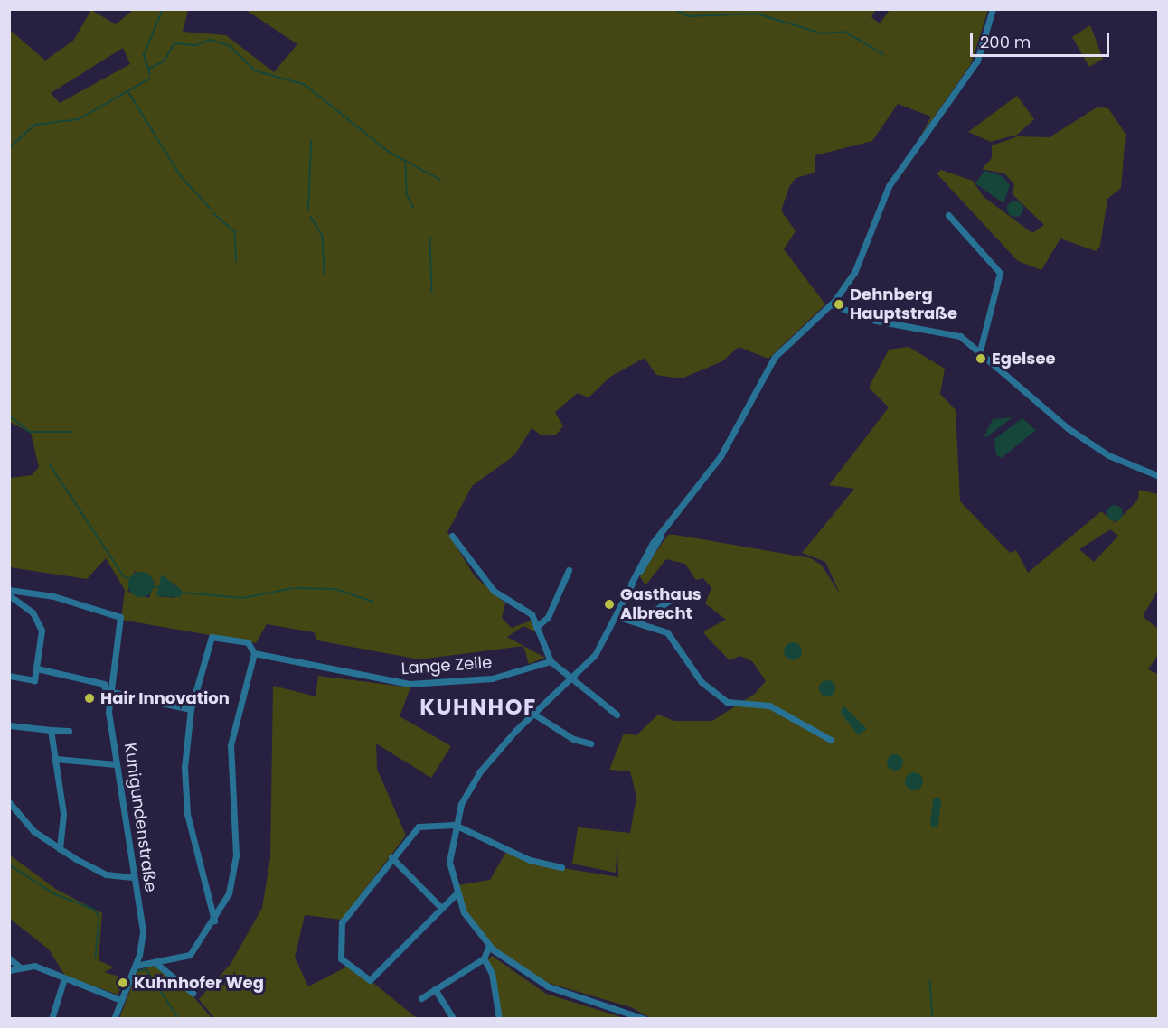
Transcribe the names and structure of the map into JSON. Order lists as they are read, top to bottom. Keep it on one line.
{"streets":{"street":["Lange Zeile","Kunigundenstraße"]},"districts":["KUHNHOF"],"places":["Dehnberg Hauptstraße","Egelsee","Gasthaus Albrecht","Hair Innovation","Kuhnhofer Weg"],"scale_bar":"200 m"}
